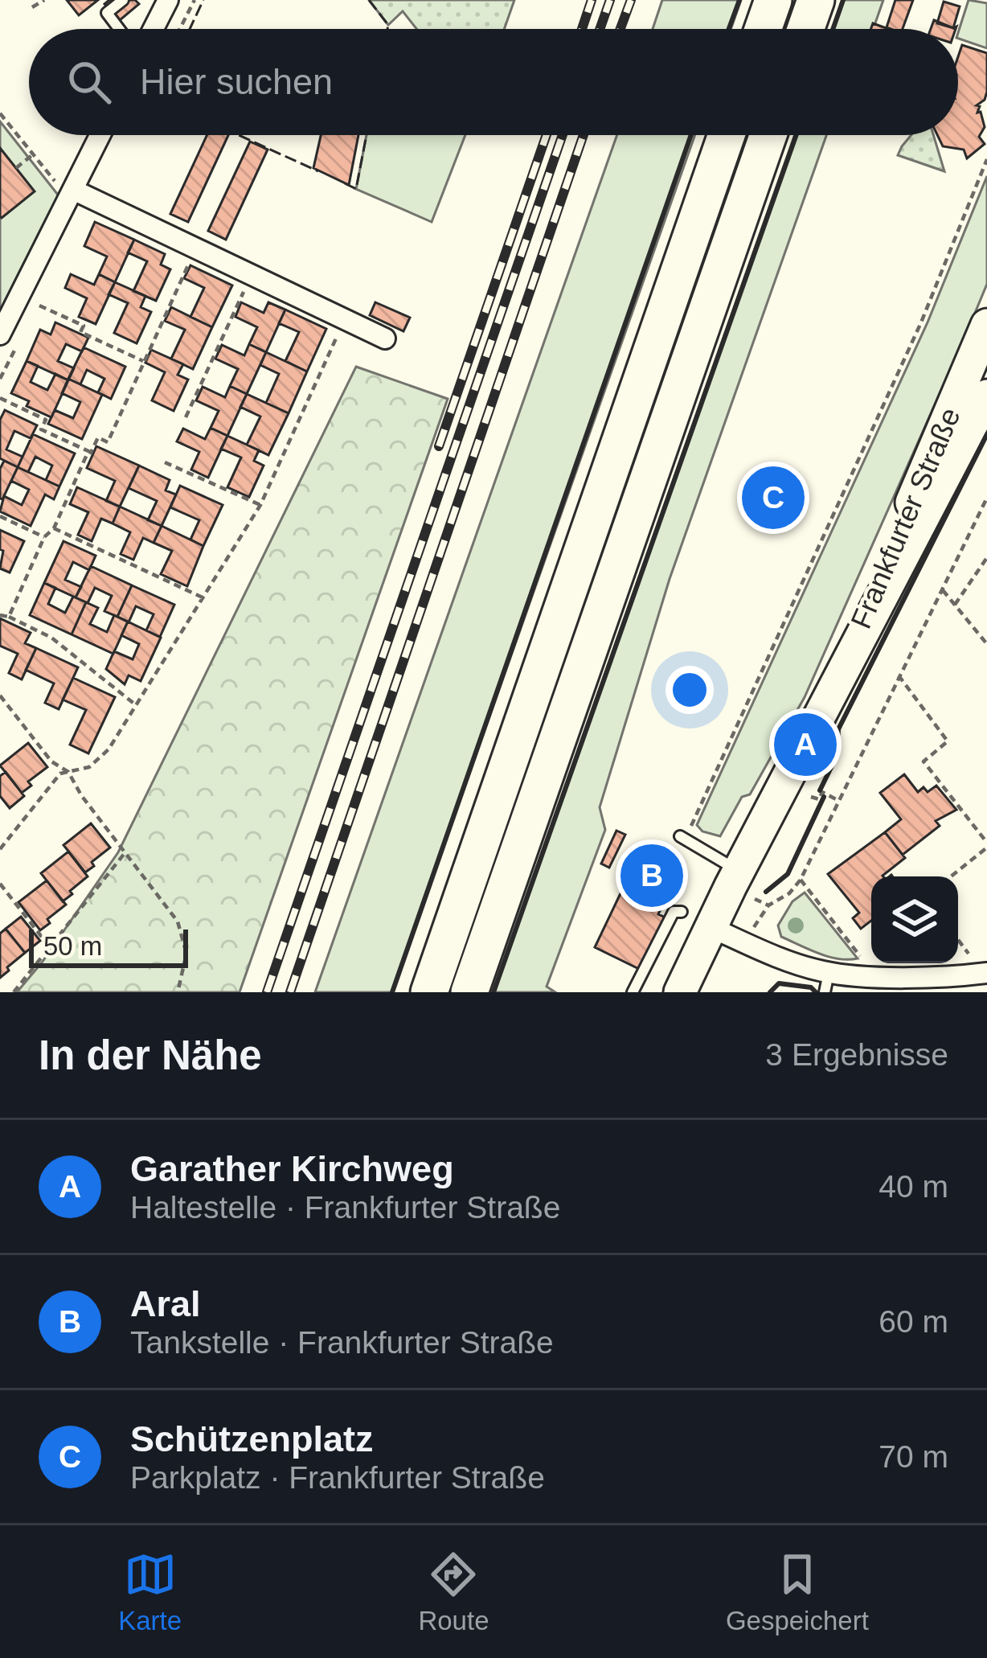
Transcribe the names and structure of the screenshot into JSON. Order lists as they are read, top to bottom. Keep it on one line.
{"streets":{"main road":["Frankfurter Straße"]},"scale_bar":"50 m","page":{"search":"Hier suchen","pins":["C","A","B"],"scale":"50 m","heading":["In der Nähe","3 Ergebnisse"],"list":[{"mark":"A","name":"Garather Kirchweg","note":"Haltestelle · Frankfurter Straße","value":"40 m"},{"mark":"B","name":"Aral","note":"Tankstelle · Frankfurter Straße","value":"60 m"},{"mark":"C","name":"Schützenplatz","note":"Parkplatz · Frankfurter Straße","value":"70 m"}],"nav":["Karte","Route","Gespeichert"]}}
